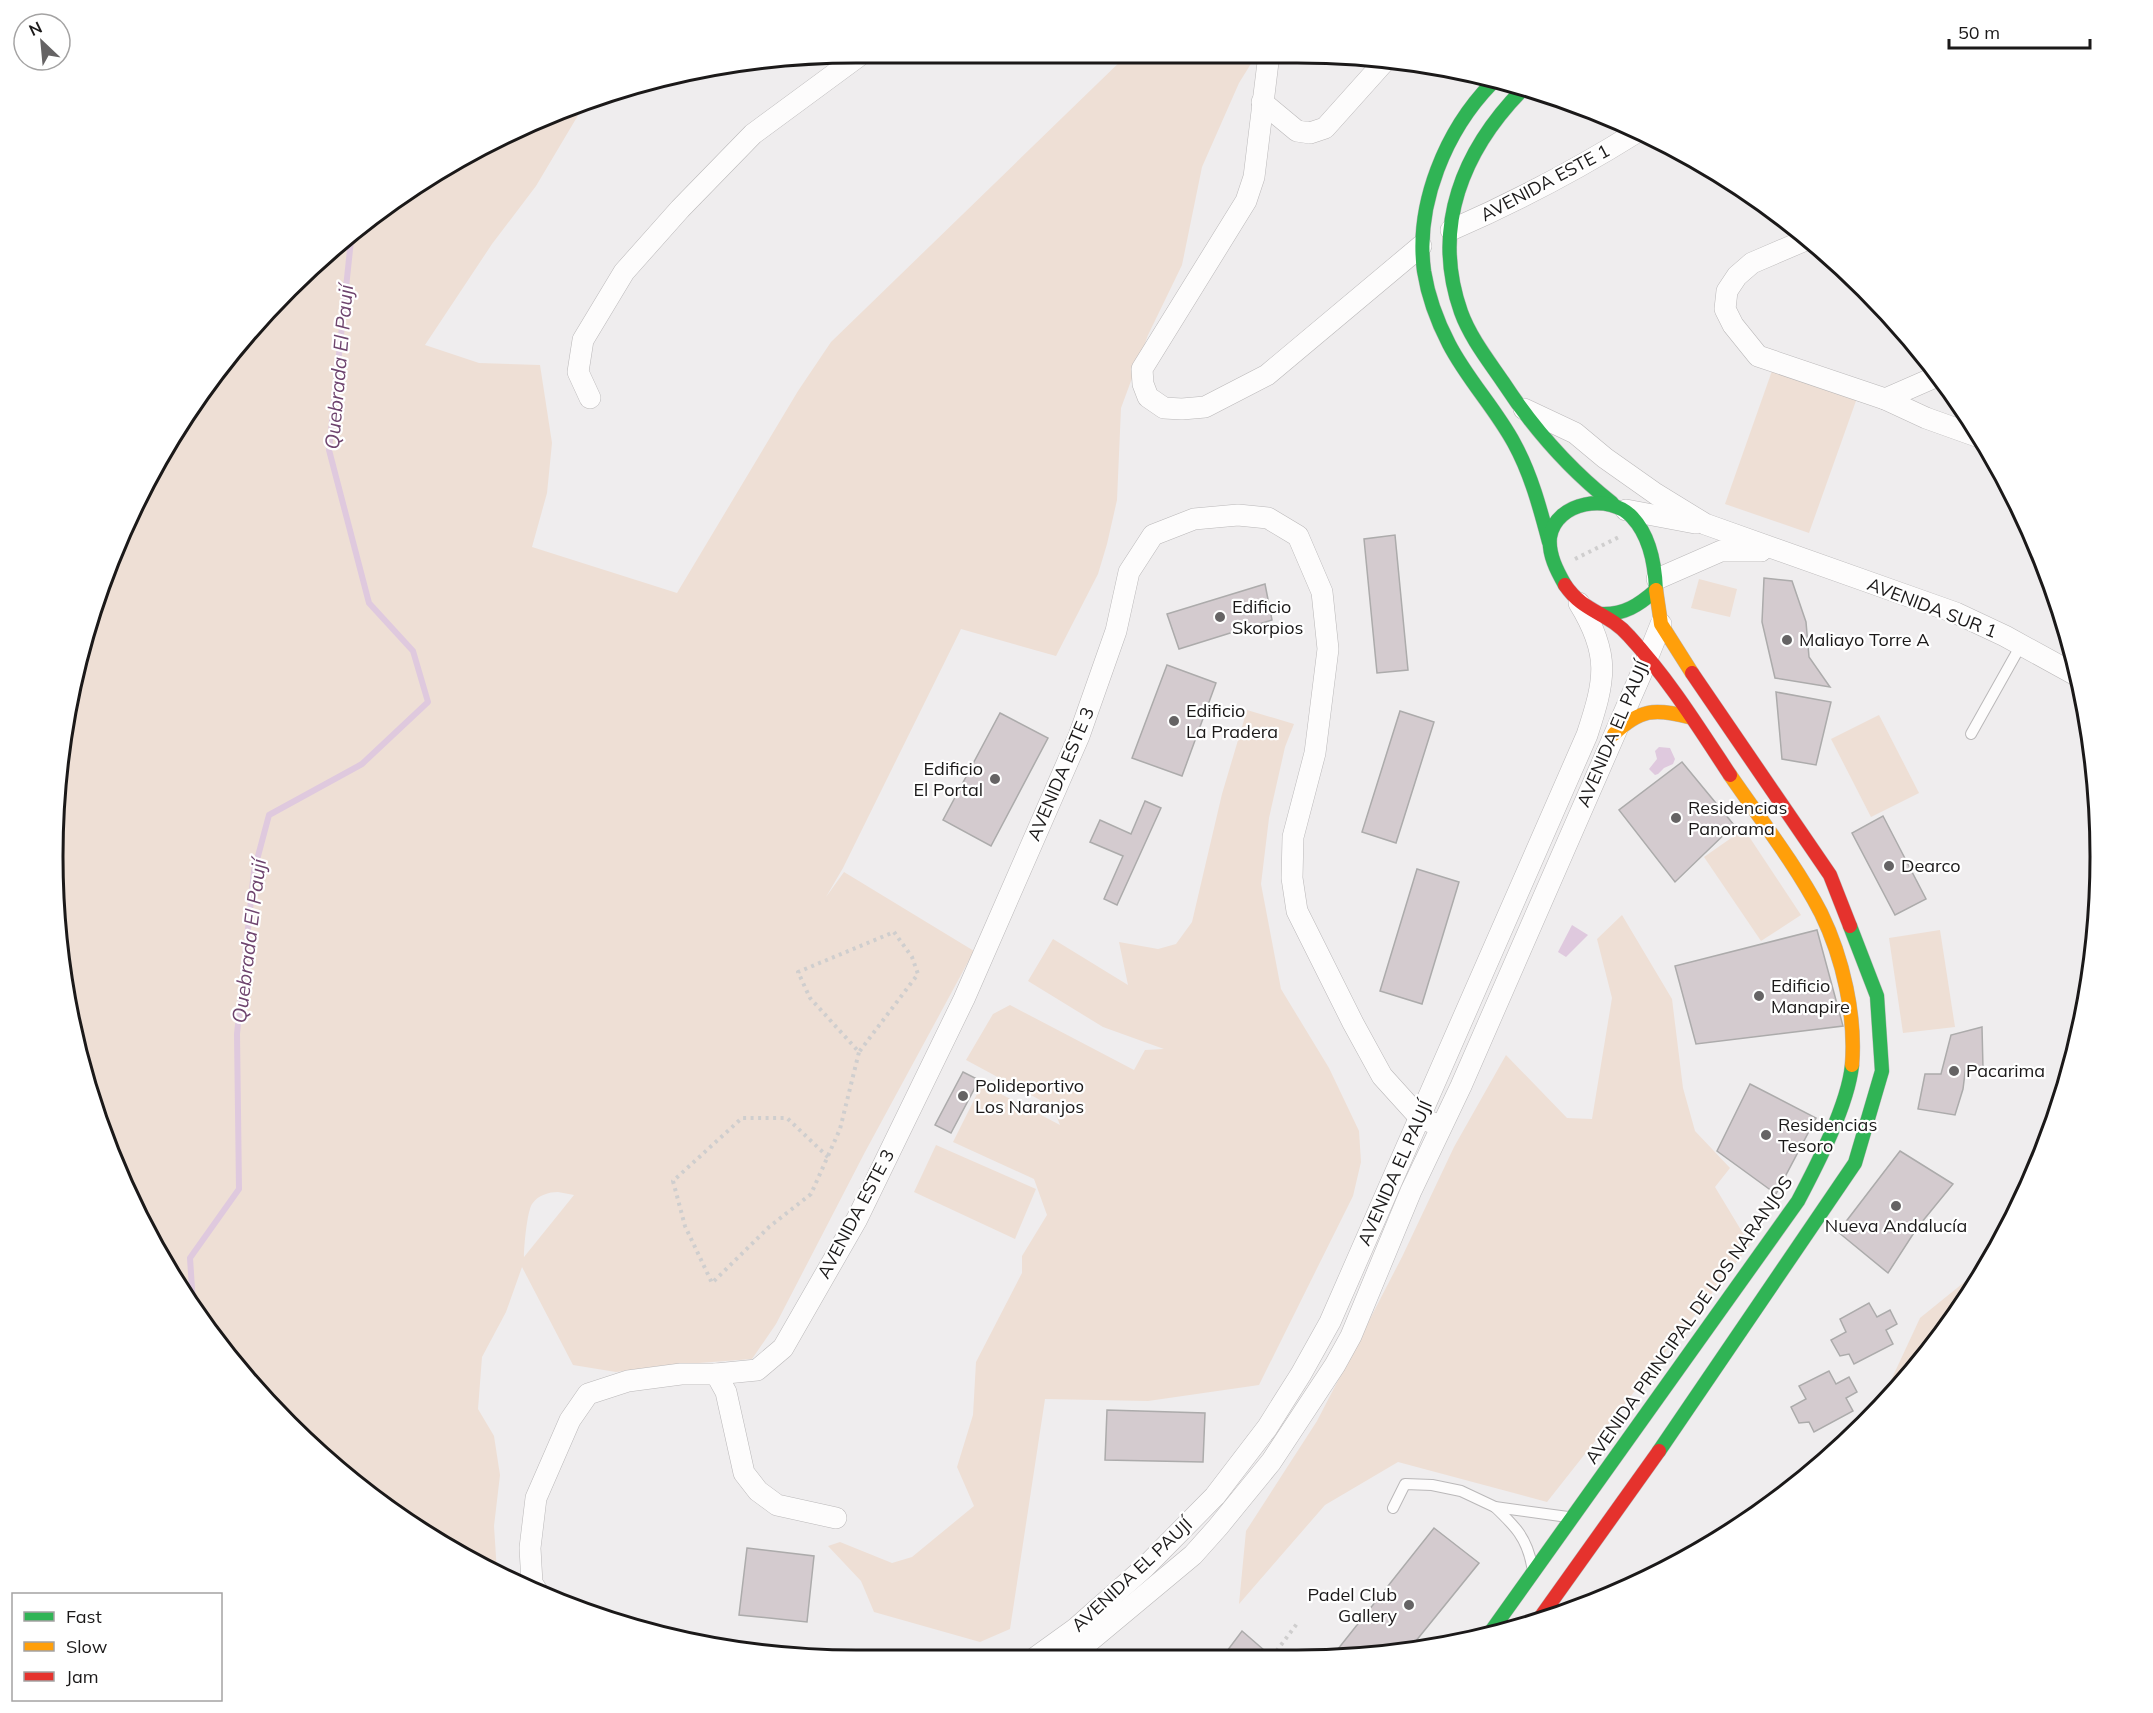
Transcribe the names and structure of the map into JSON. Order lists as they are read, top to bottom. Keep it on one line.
{"streets":{"main road":["AVENIDA PRINCIPAL DE LOS NARANJOS"],"street":["AVENIDA ESTE 1","AVENIDA SUR 1","AVENIDA EL PAUJÍ","AVENIDA ESTE 3"]},"crossings":[["AVENIDA SUR 1","AVENIDA EL PAUJÍ"],["AVENIDA SUR 1","AVENIDA PRINCIPAL DE LOS NARANJOS"],["AVENIDA EL PAUJÍ","AVENIDA ESTE 3"],["AVENIDA EL PAUJÍ","AVENIDA PRINCIPAL DE LOS NARANJOS"]],"water":["Quebrada El Paují"],"places":["Edificio Skorpios","Maliayo Torre A","Edificio La Pradera","Edificio El Portal","Residencias Panorama","Dearco","Edificio Manapire","Pacarima","Polideportivo Los Naranjos","Residencias Tesoro","Nueva Andalucía","Padel Club Gallery"],"legend":["Fast","Slow","Jam"],"scale_bar":"50 m","north":"top left"}
